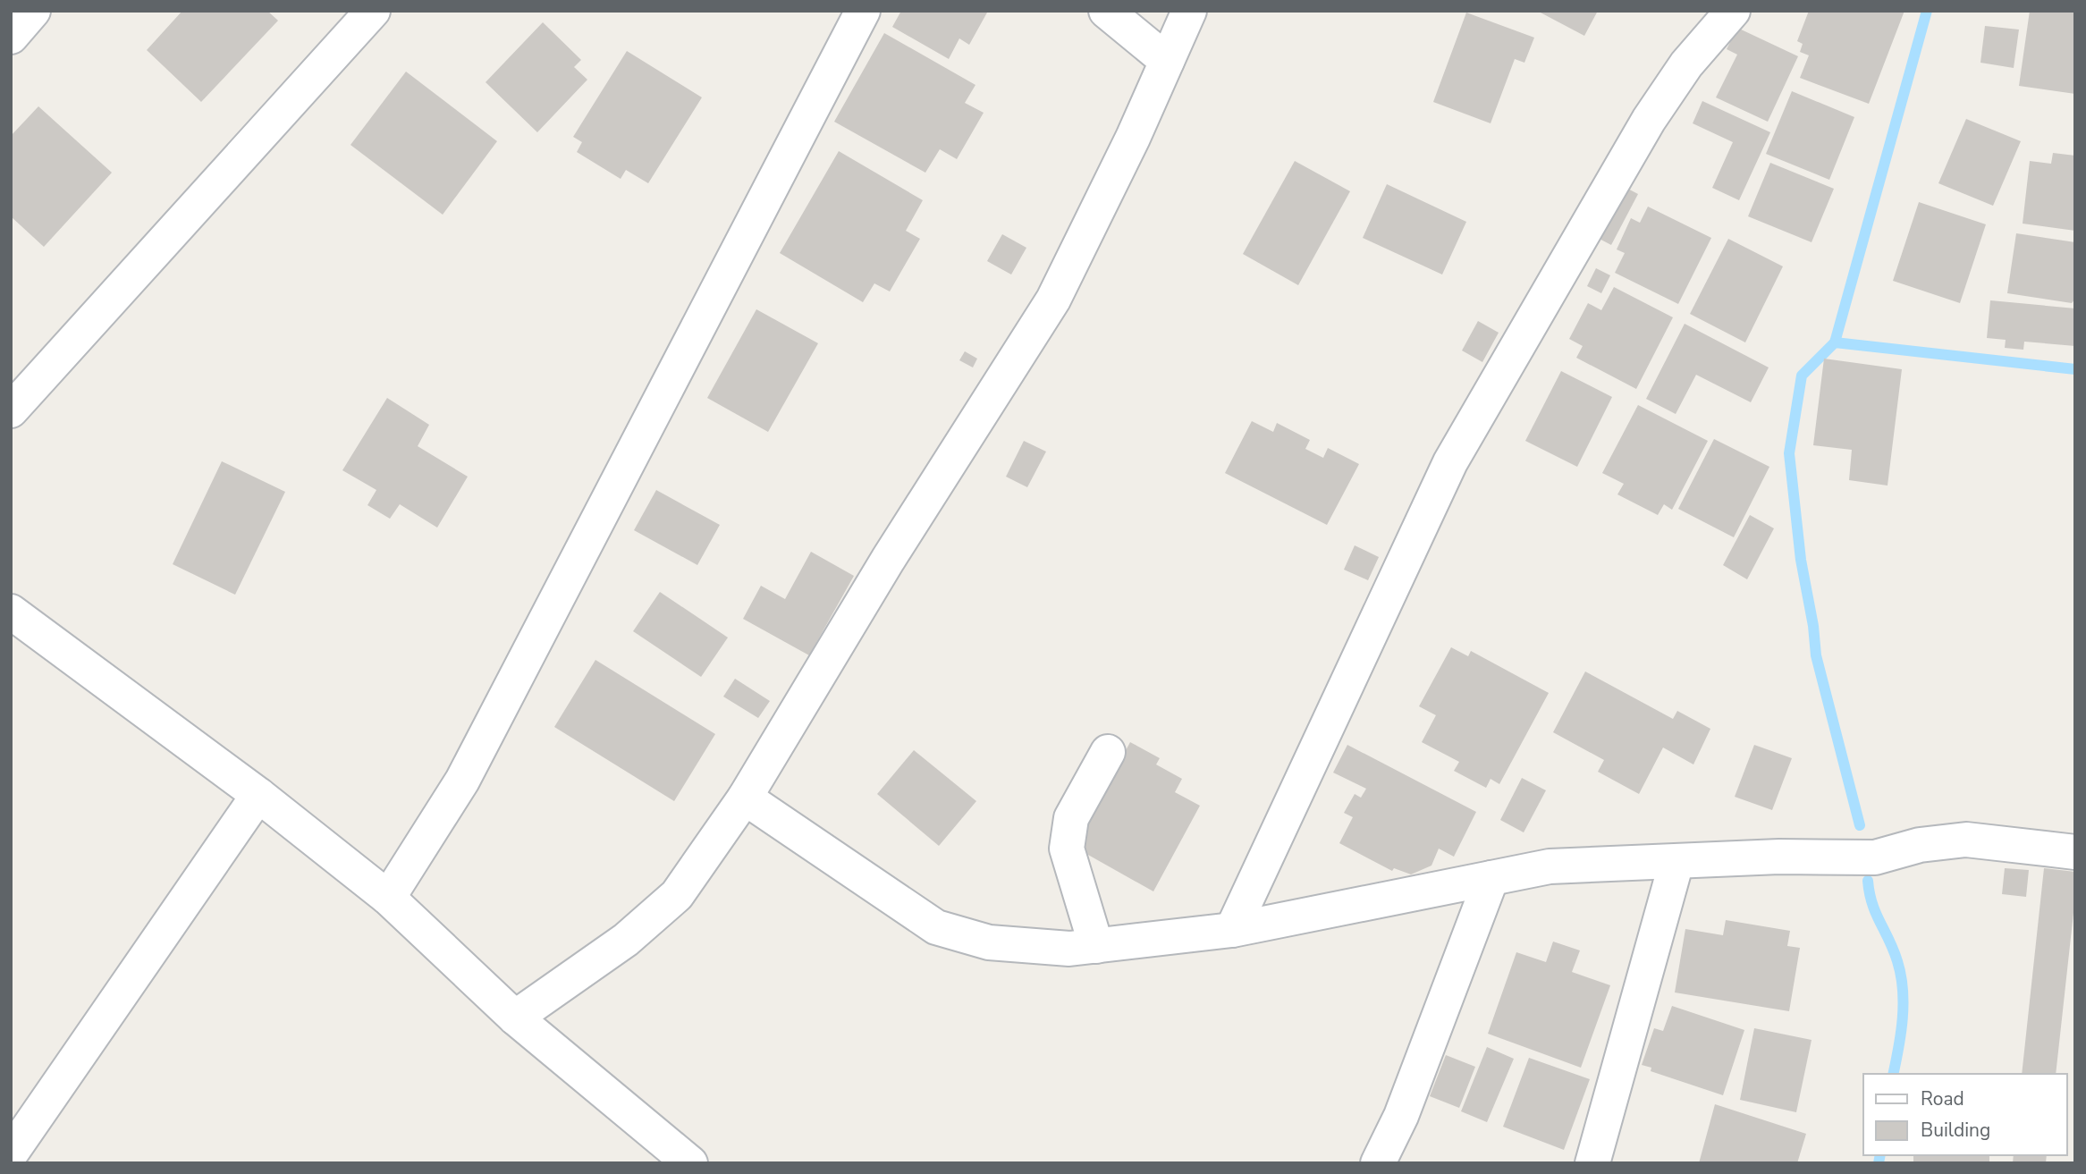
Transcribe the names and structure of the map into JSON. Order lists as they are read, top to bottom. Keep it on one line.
{"legend":["Road","Building"]}
